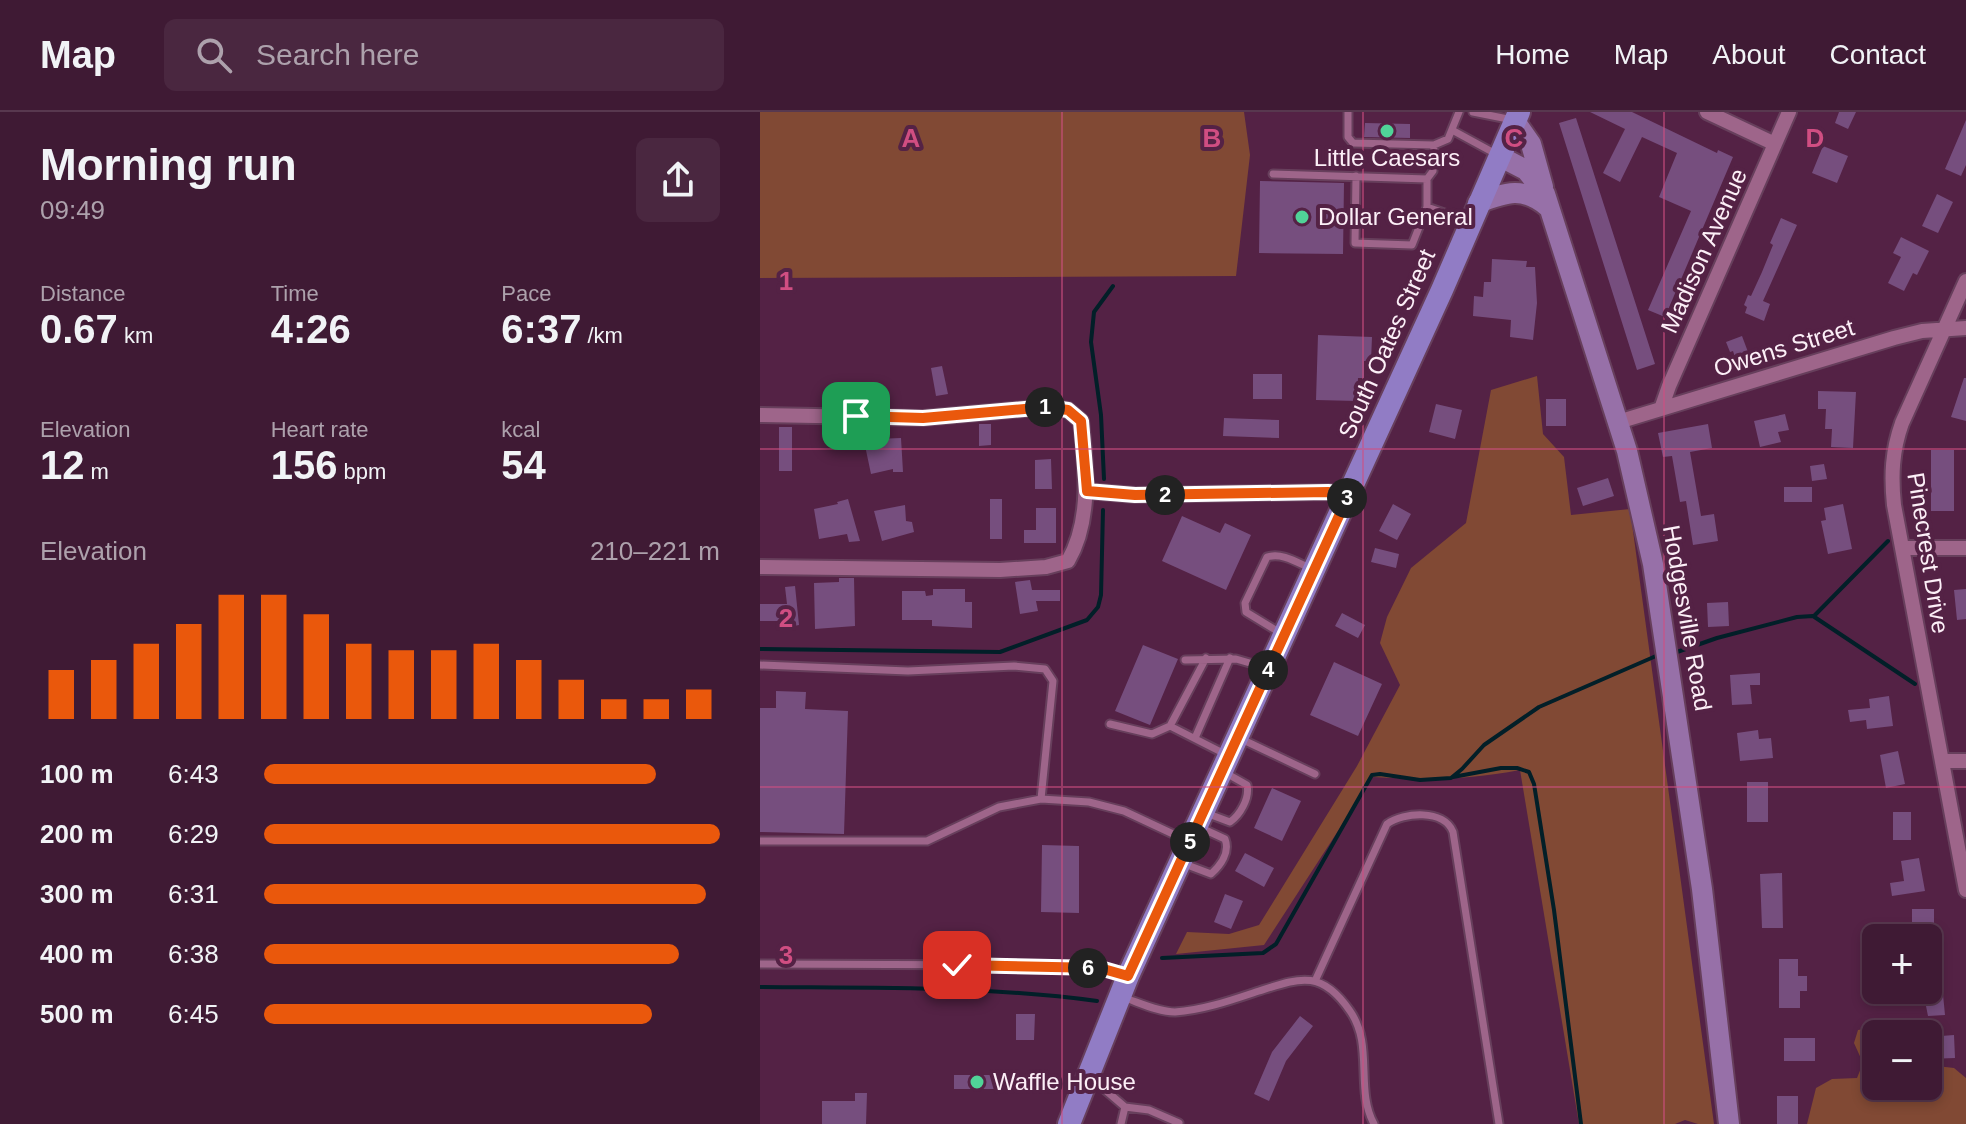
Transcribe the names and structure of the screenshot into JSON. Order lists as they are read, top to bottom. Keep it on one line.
{"streets":{"main road":["South Oates Street"],"street":["Madison Avenue","Owens Street","Pinecrest Drive","Hodgesville Road"]},"crossings":[["Madison Avenue","Owens Street"],["South Oates Street","Hodgesville Road"],["Owens Street","Pinecrest Drive"],["Owens Street","Hodgesville Road"]],"places":["Little Caesars","Dollar General","Waffle House"],"page":{"header":"Map","search":"Search here","nav":["Home","Map","About","Contact"],"heading":["Morning run","09:49"],"stats":[["Distance","0.67 km"],["Time","4:26"],["Pace","6:37 /km"],["Elevation","12 m"],["Heart rate","156 bpm"],["kcal","54"]],"pins":["1","2","3","4","5","6"],"chart":["Elevation","210–221 m"],"list":[{"name":"100 m","note":"6:43"},{"name":"200 m","note":"6:29"},{"name":"300 m","note":"6:31"},{"name":"400 m","note":"6:38"},{"name":"500 m","note":"6:45"}],"map_buttons":["+","−"]},"grid":{"columns":["A","B","C","D"],"rows":["1","2","3"]}}
